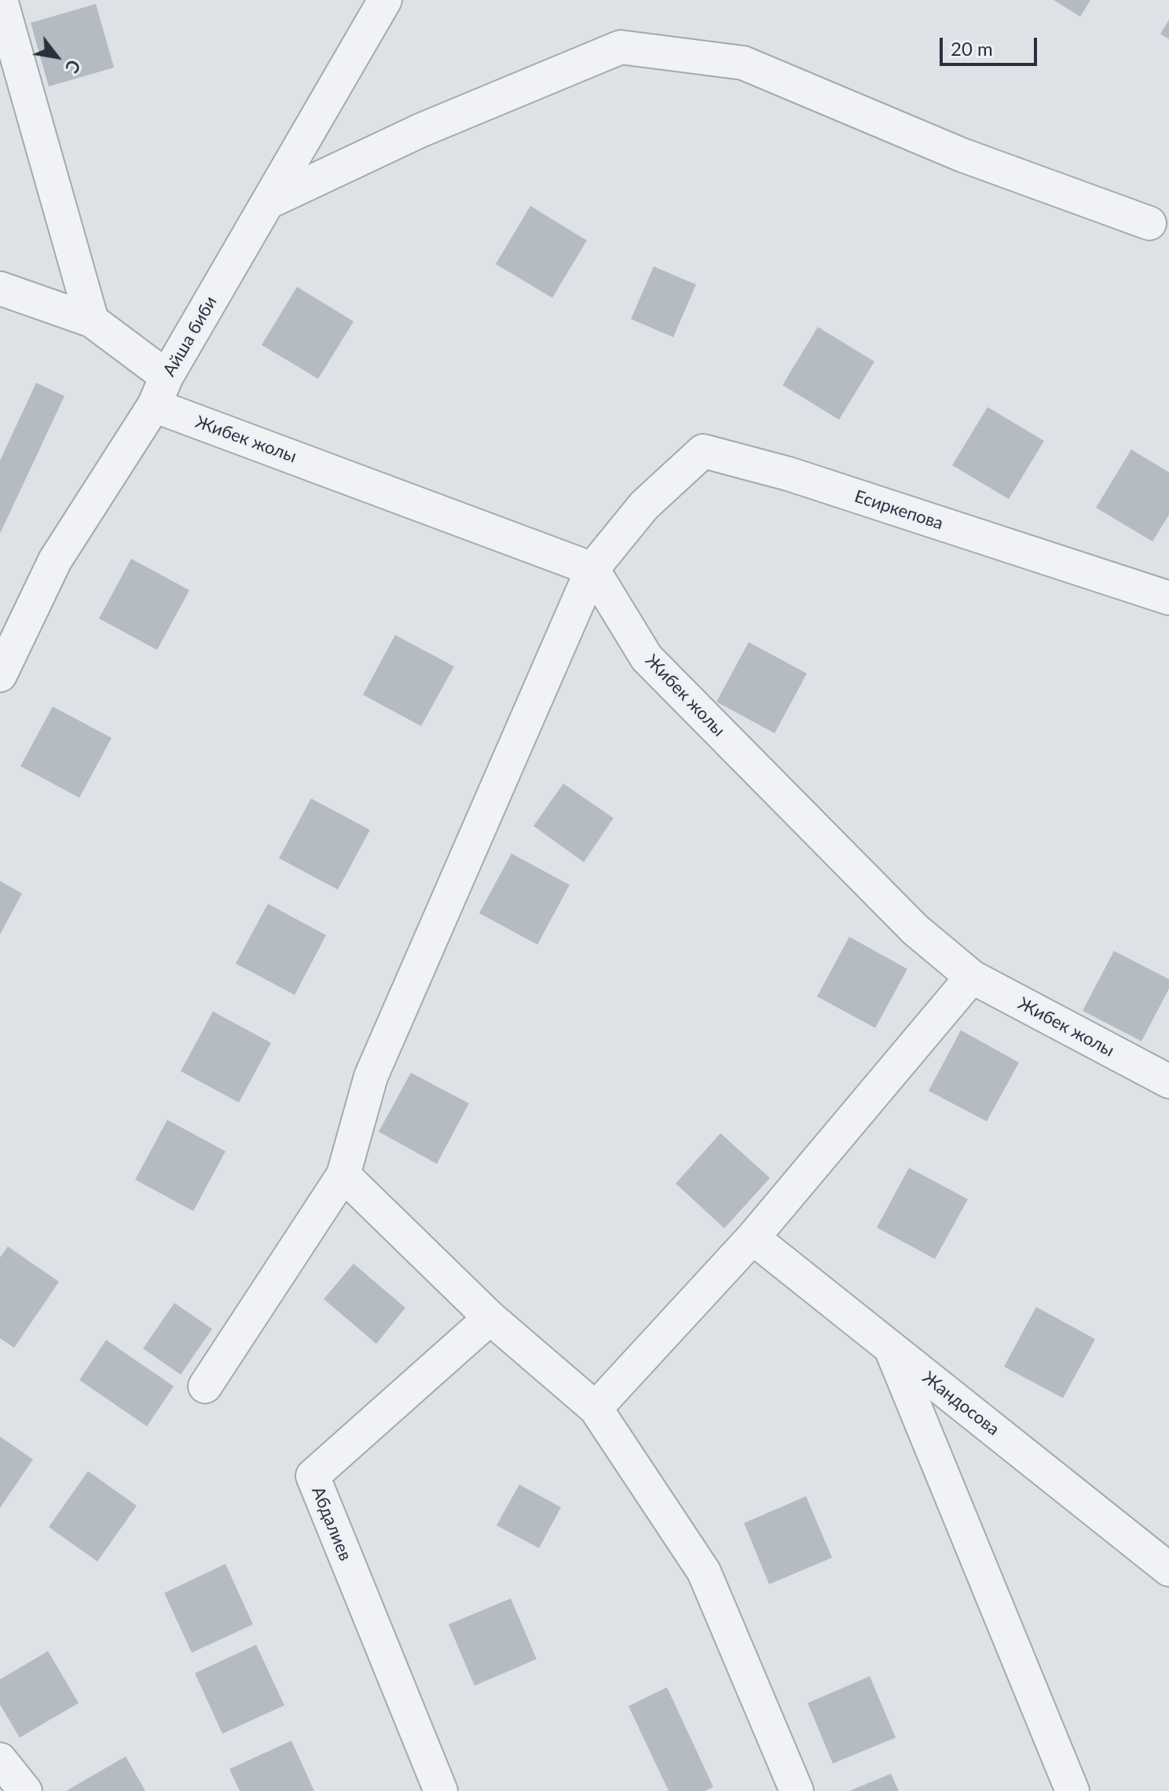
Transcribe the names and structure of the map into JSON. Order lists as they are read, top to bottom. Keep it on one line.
{"streets":{"street":["Айша биби","Жибек жолы","Есиркепова","Жандосова","Абдалиев"]},"crossings":[["Айша биби","Жибек жолы"],["Жибек жолы","Есиркепова"]],"scale_bar":"20 m","north":"bottom right"}
